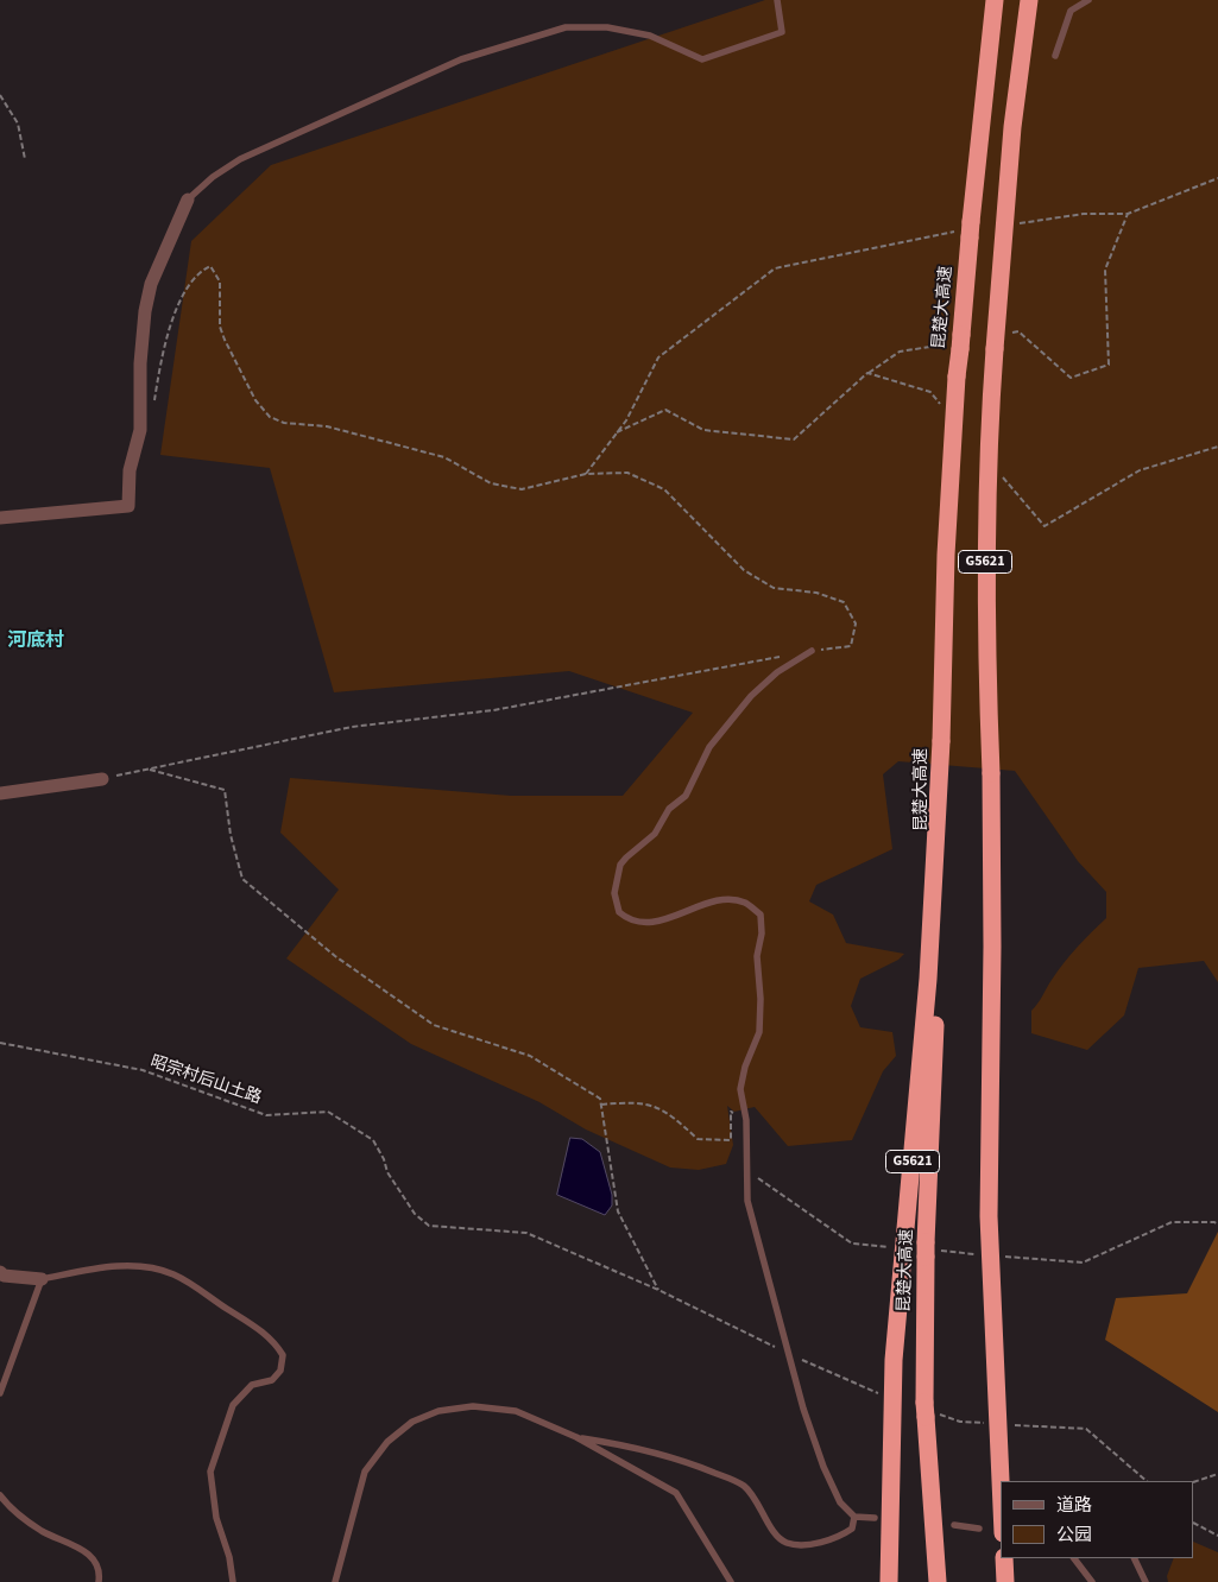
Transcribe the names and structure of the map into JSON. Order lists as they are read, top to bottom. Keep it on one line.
{"streets":{"highway":["昆楚大高速","G5621"],"path":["昭宗村后山土路"]},"crossings":[["昆楚大高速","G5621"]],"districts":["河底村"],"legend":["道路","公园"]}
